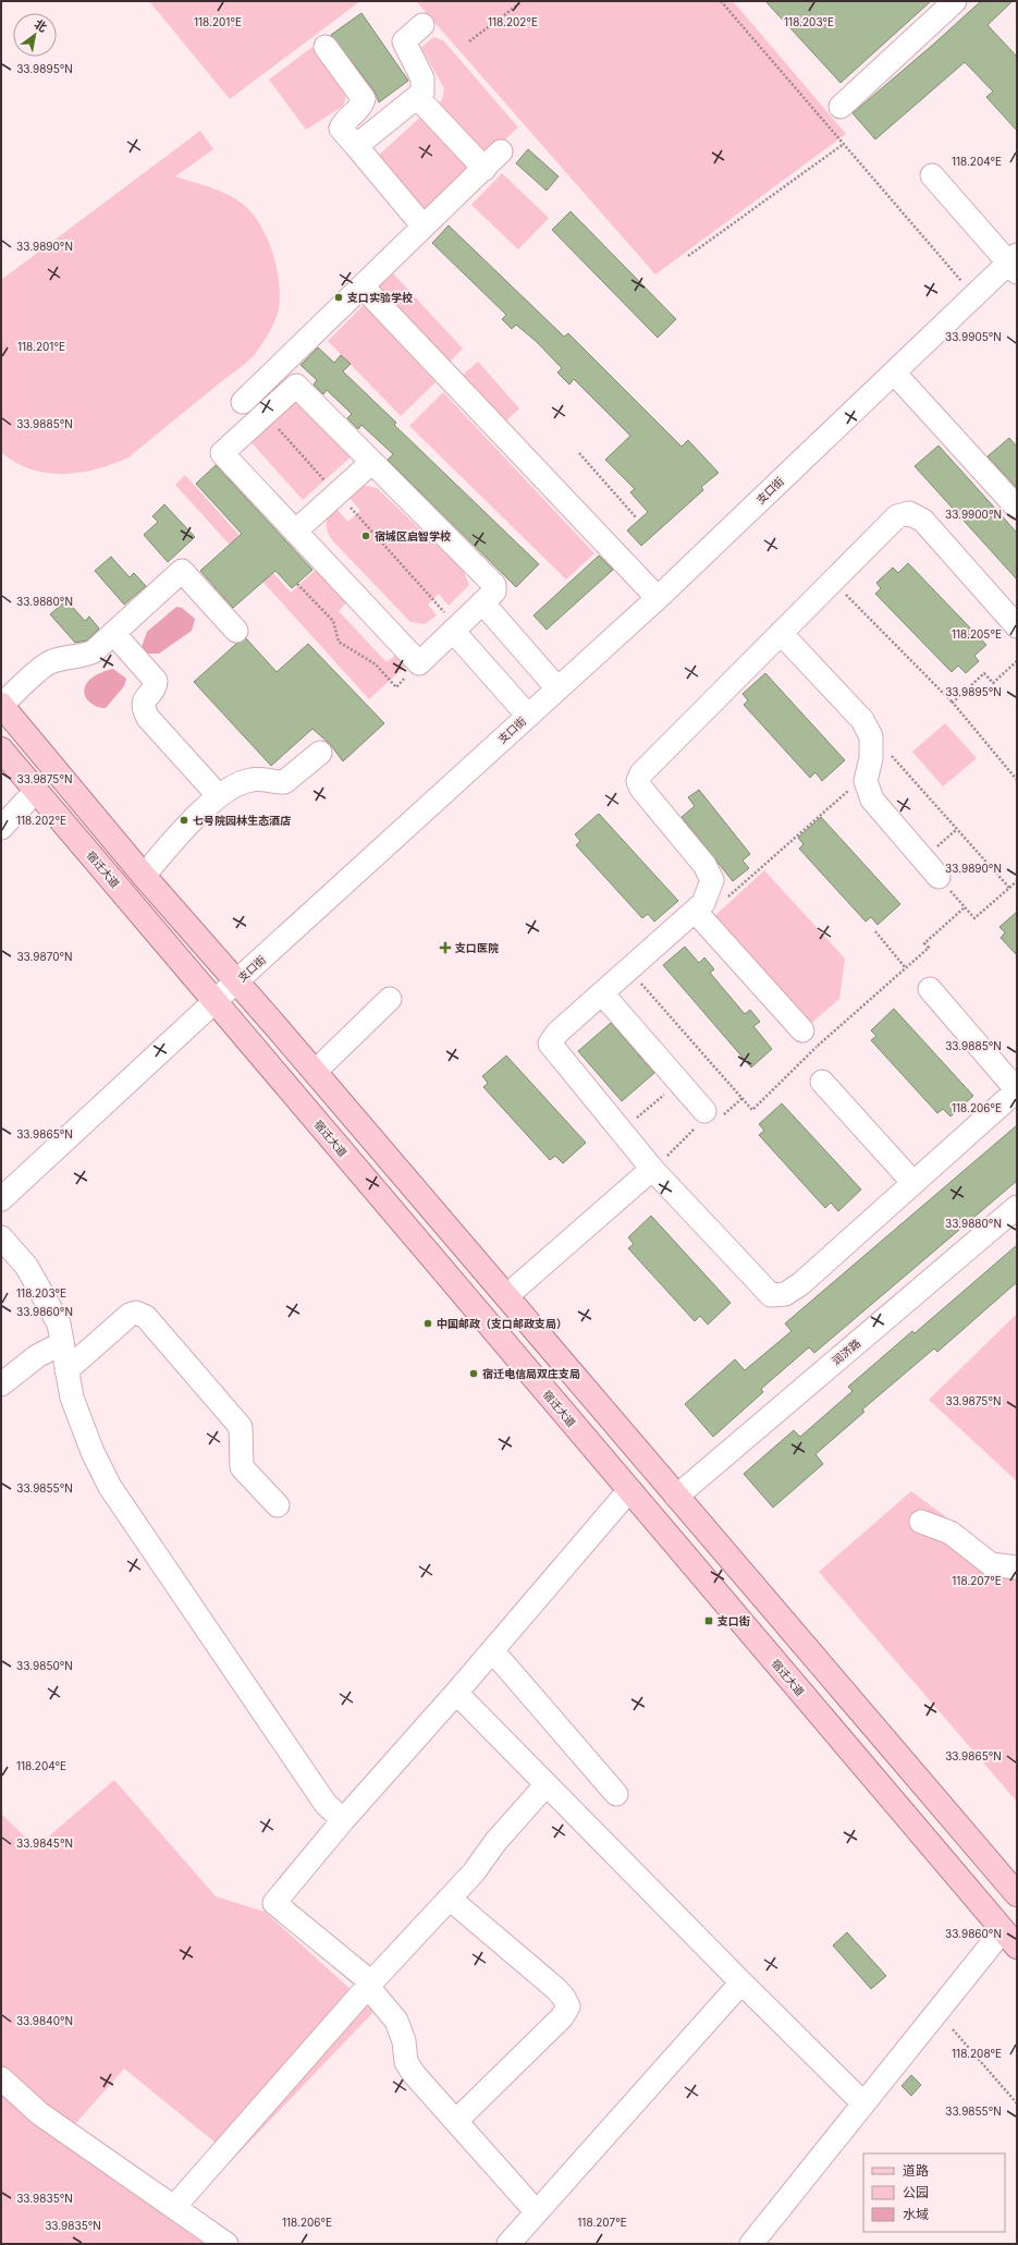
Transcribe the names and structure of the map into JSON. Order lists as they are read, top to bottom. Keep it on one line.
{"streets":{"main road":["宿迁大道"],"street":["支口街","润济路"]},"crossings":[["支口街","宿迁大道"]],"places":{"other":["支口实验学校","宿城区启智学校","七号院园林生态酒店","中国邮政（支口邮政支局）","宿迁电信局双庄支局"],"health":["支口医院"],"transit":["支口街"]},"legend":["道路","公园","水域"],"north":"top right","coordinates":["118.201°E","118.202°E","118.203°E","33.9895°N","118.204°E","33.9890°N","33.9905°N","33.9885°N","33.9900°N","33.9880°N","118.205°E","33.9875°N","33.9870°N","118.206°E","33.9865°N","33.9860°N","33.9855°N","118.207°E","33.9850°N","33.9845°N","33.9840°N","118.208°E","33.9835°N"]}
